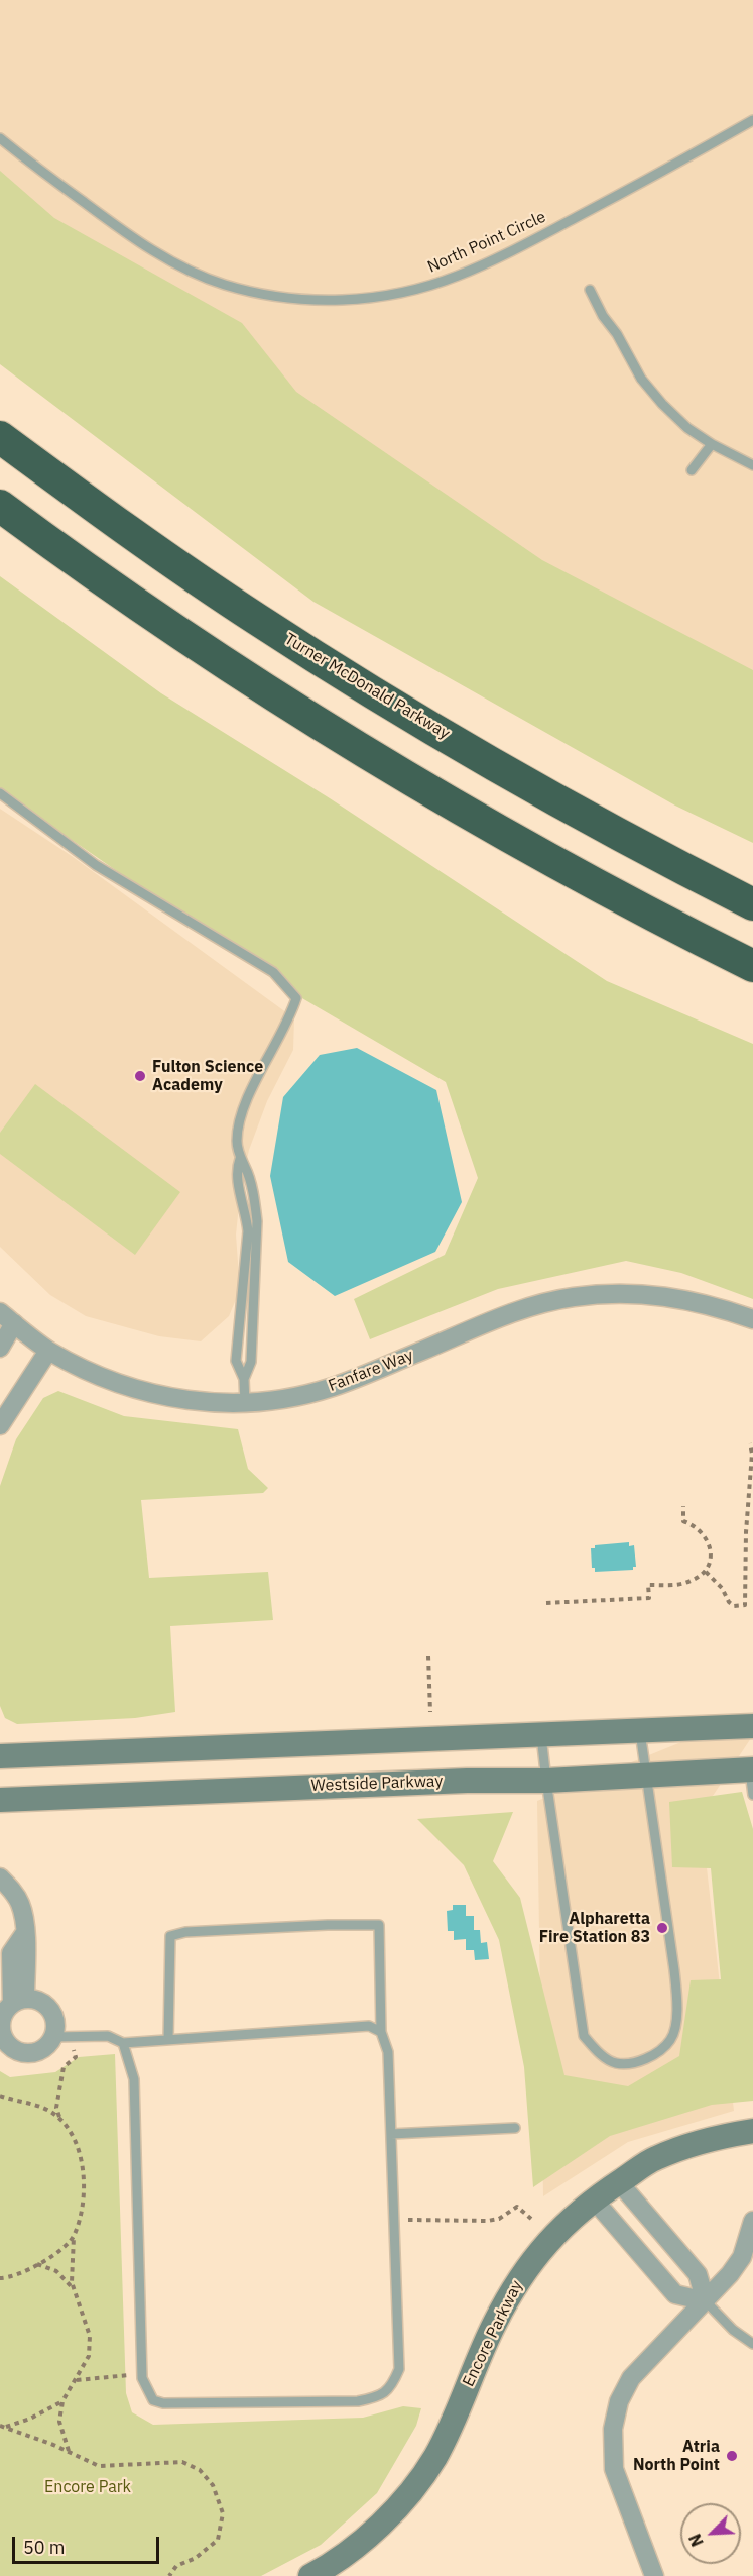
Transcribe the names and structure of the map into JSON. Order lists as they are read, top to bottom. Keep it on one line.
{"streets":{"highway":["Turner McDonald Parkway"],"main road":["Westside Parkway","Encore Parkway"],"street":["Fanfare Way"],"lane":["North Point Circle"]},"parks":["Encore Park"],"places":["Fulton Science Academy","Alpharetta Fire Station 83","Atria North Point"],"scale_bar":"50 m","north":"bottom left"}
